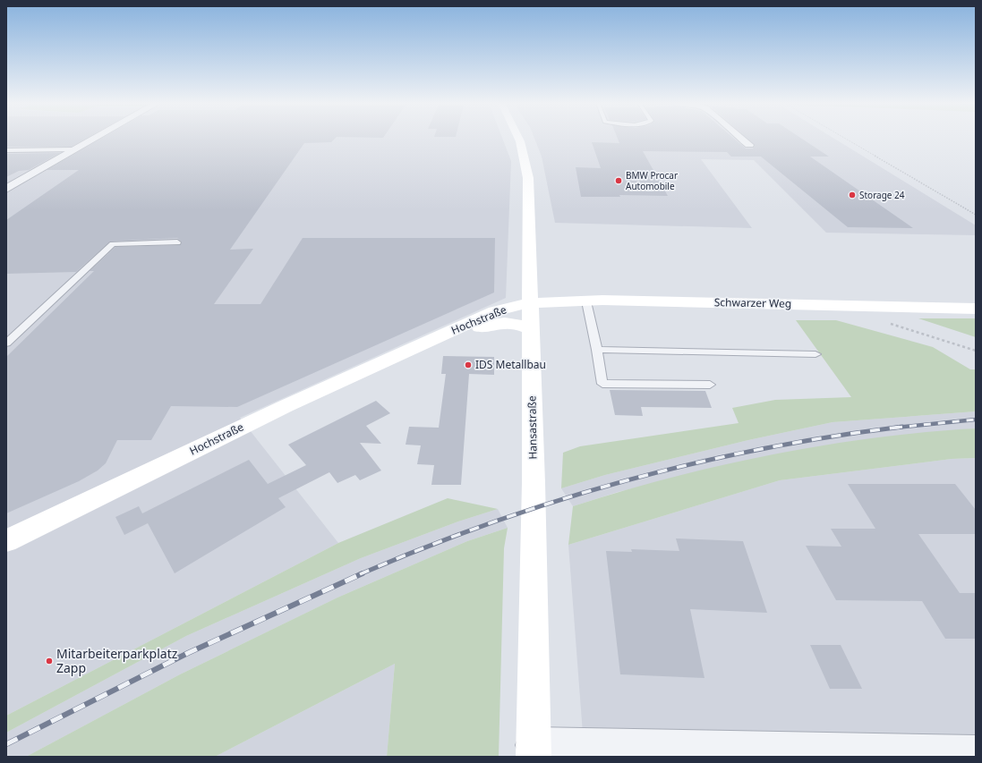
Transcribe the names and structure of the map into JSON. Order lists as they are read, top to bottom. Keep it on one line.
{"streets":{"main road":["Schwarzer Weg","Hochstraße","Hansastraße"]},"crossings":[["Schwarzer Weg","Hochstraße"],["Schwarzer Weg","Hansastraße"],["Hochstraße","Hansastraße"]],"places":["BMW Procar Automobile","Storage 24","IDS Metallbau","Mitarbeiterparkplatz Zapp"]}
